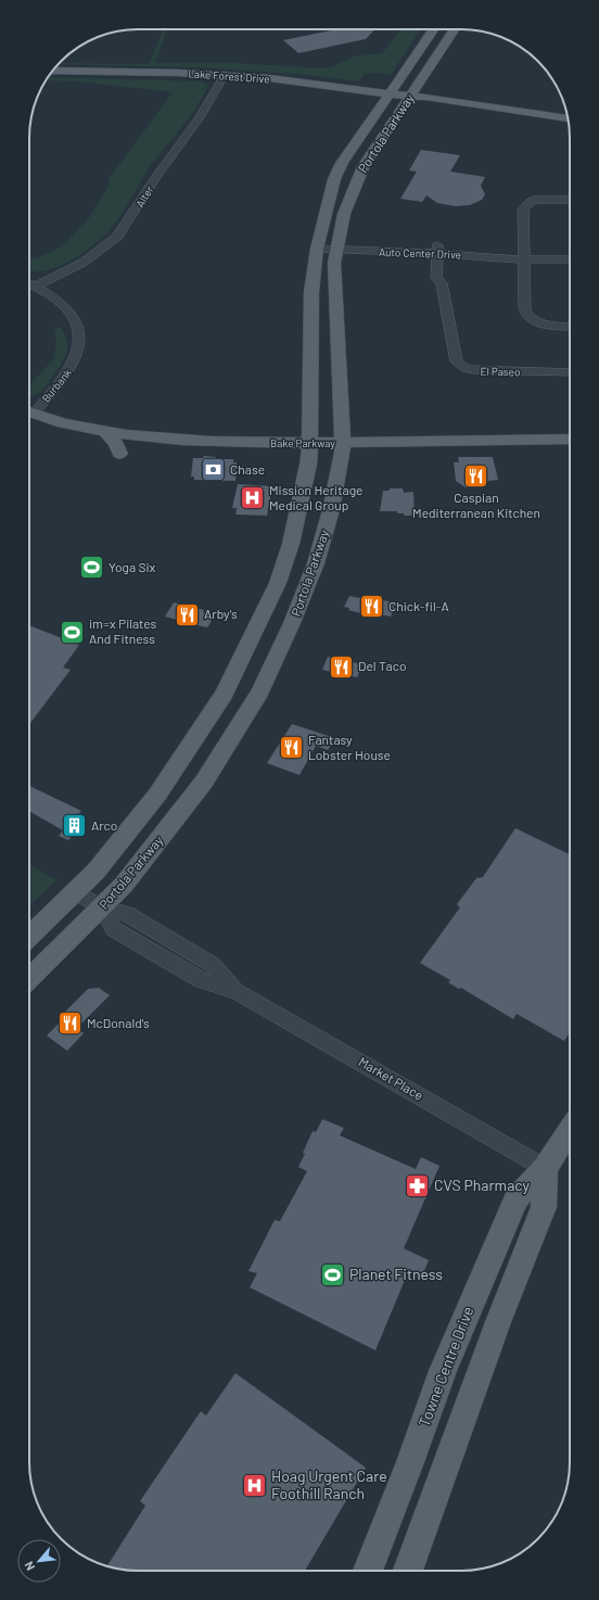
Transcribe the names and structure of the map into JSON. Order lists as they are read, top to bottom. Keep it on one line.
{"streets":{"main road":["Lake Forest Drive","Portola Parkway","Bake Parkway","Towne Centre Drive"],"street":["Alter","Auto Center Drive","El Paseo","Burbank","Market Place"]},"crossings":[["Lake Forest Drive","Portola Parkway"],["Lake Forest Drive","Alter"],["Portola Parkway","Auto Center Drive"],["Portola Parkway","Bake Parkway"],["Portola Parkway","Market Place"],["Alter","Burbank"],["Auto Center Drive","El Paseo"],["Market Place","Towne Centre Drive"]],"places":{"bank":["Chase"],"restaurant":["Caspian Mediterranean Kitchen","Chick-fil-A","Arby's","Del Taco","Fantasy Lobster House","McDonald's"],"hospital":["Mission Heritage Medical Group","Hoag Urgent Care Foothill Ranch"],"sports":["Yoga Six","im=x Pilates And Fitness","Planet Fitness"],"building":["Arco"],"pharmacy":["CVS Pharmacy"]},"north":"bottom left"}
